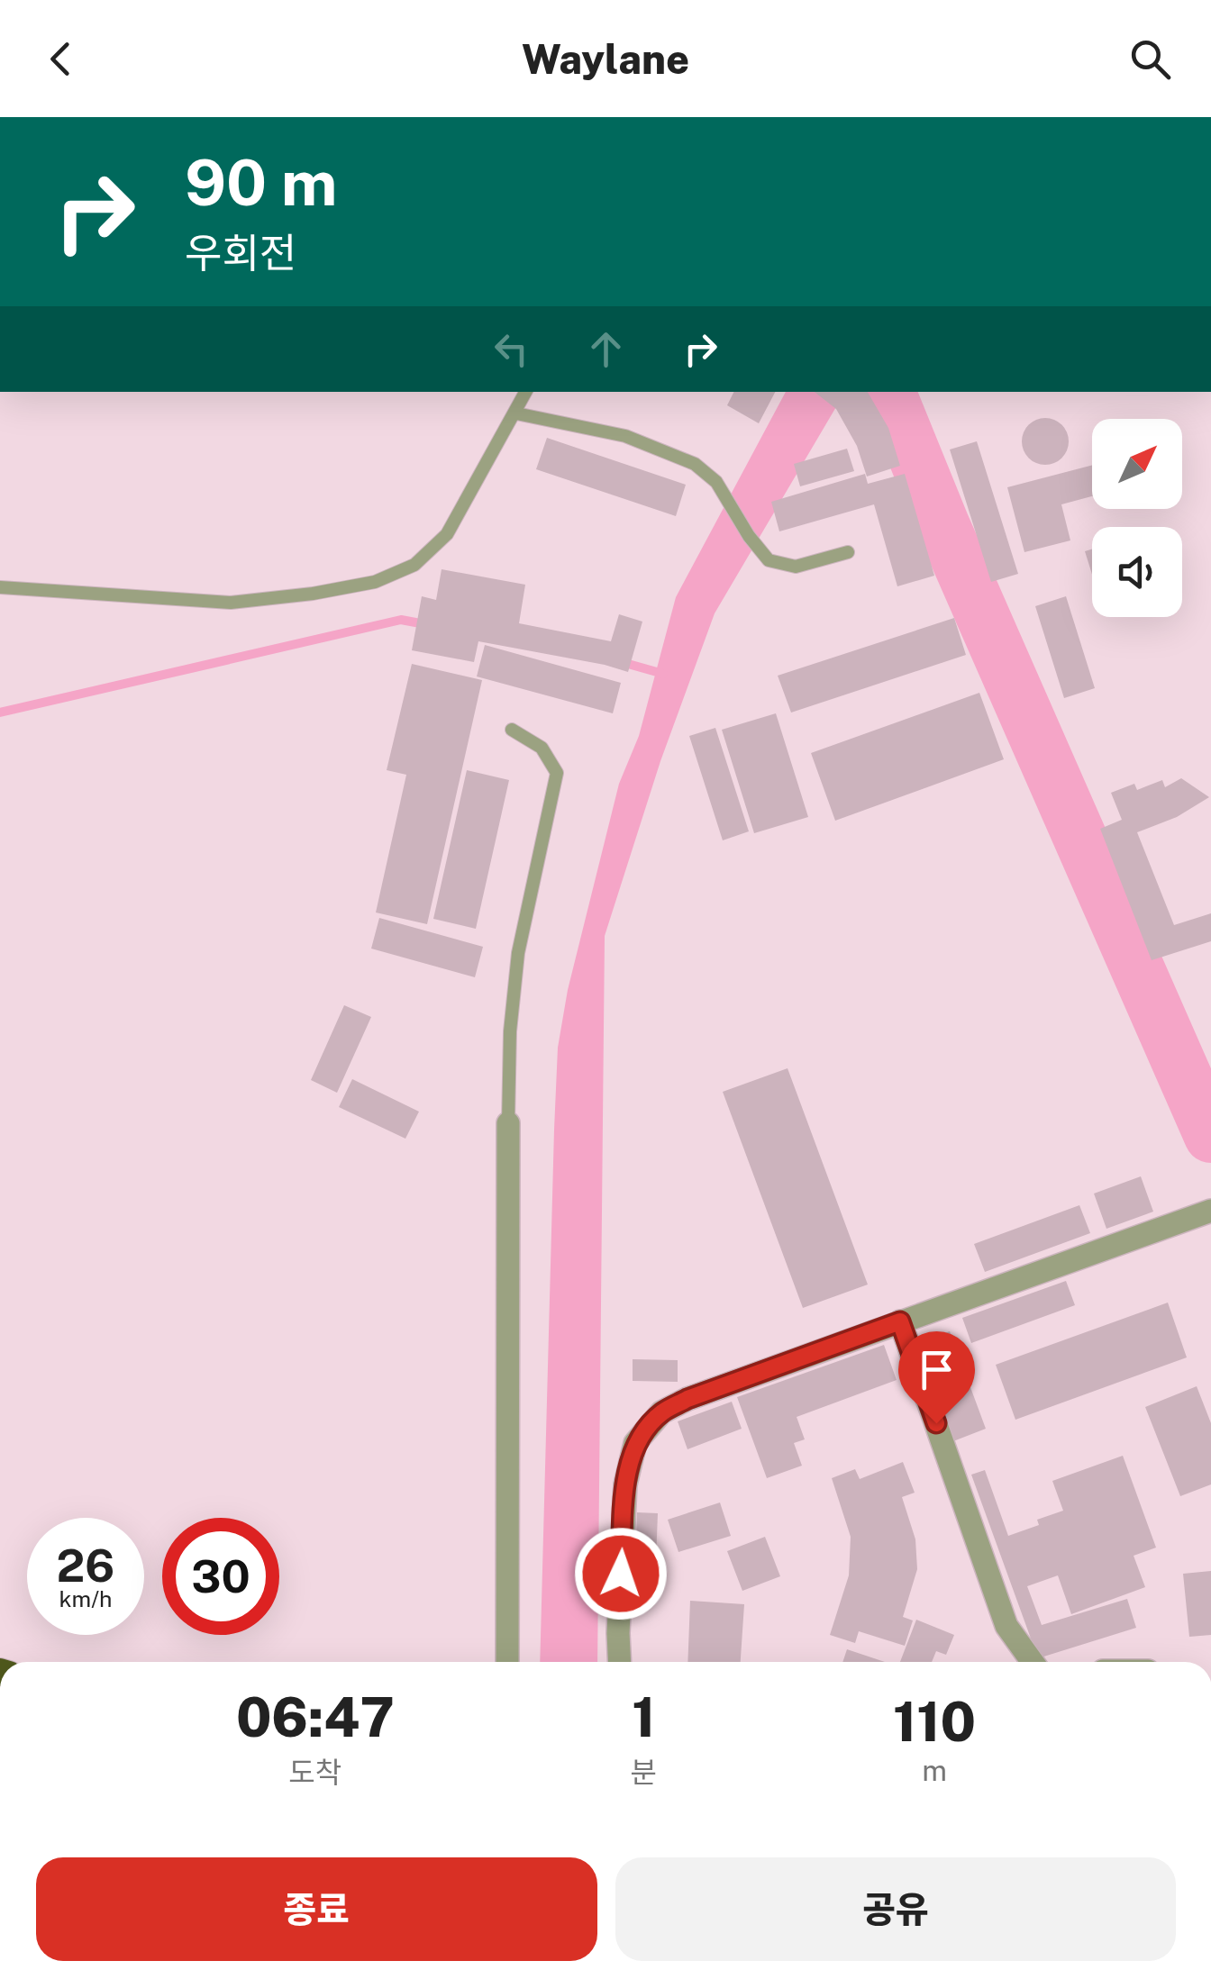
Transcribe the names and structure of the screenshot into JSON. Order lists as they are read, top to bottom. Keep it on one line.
{"north":"top right","page":{"header":"Waylane","turn":["90 m","우회전"],"speed":"26 km/h","limit":"30","eta":["06:47","도착","1","분","110","m"],"buttons":["종료","공유"]}}
